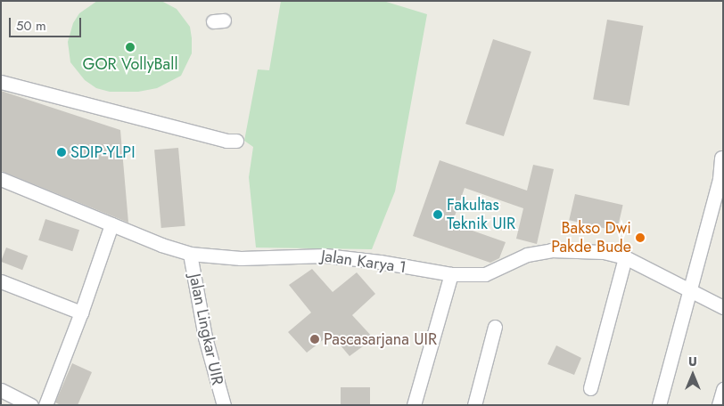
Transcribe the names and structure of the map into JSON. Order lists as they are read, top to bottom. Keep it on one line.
{"streets":{"street":["Jalan Karya 1","Jalan Lingkar UIR"]},"crossings":[["Jalan Karya 1","Jalan Lingkar UIR"]],"places":["GOR VollyBall","SDIP-YLPI","Fakultas Teknik UIR","Bakso Dwi Pakde Bude","Pascasarjana UIR"],"scale_bar":"50 m","north":"top"}
